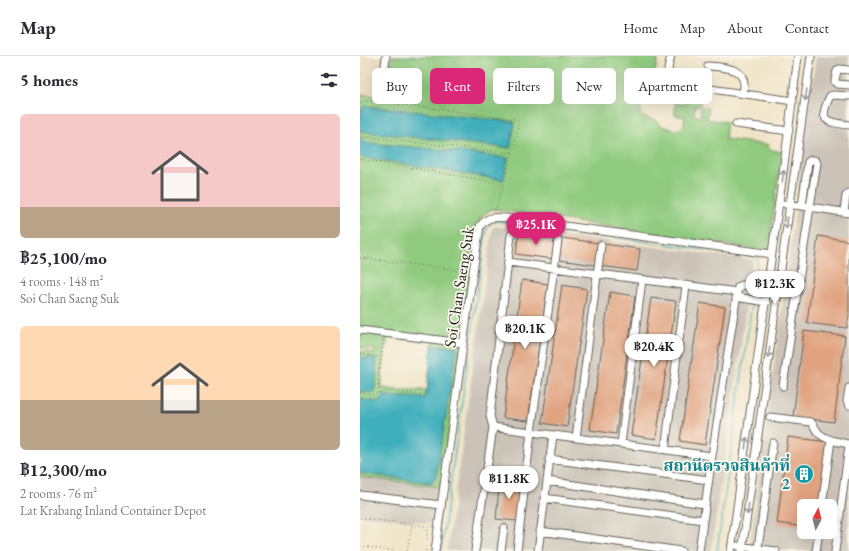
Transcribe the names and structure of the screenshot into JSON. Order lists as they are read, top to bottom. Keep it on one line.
{"streets":{"street":["Soi Chan Saeng Suk"]},"places":{"building":["สถานีตรวจสินค้าที่ 2"]},"north":"top","page":{"header":"Map","nav":["Home","Map","About","Contact"],"heading":"5 homes","chip":["Buy","Rent","Filters","New","Apartment"],"list":[{"name":"฿25,100/mo","note":"4 rooms · 148 m² · Soi Chan Saeng Suk"},{"name":"฿12,300/mo","note":"2 rooms · 76 m² · Lat Krabang Inland Container Depot"}],"price":["฿25.1K","฿12.3K","฿20.1K","฿20.4K","฿11.8K"]}}
